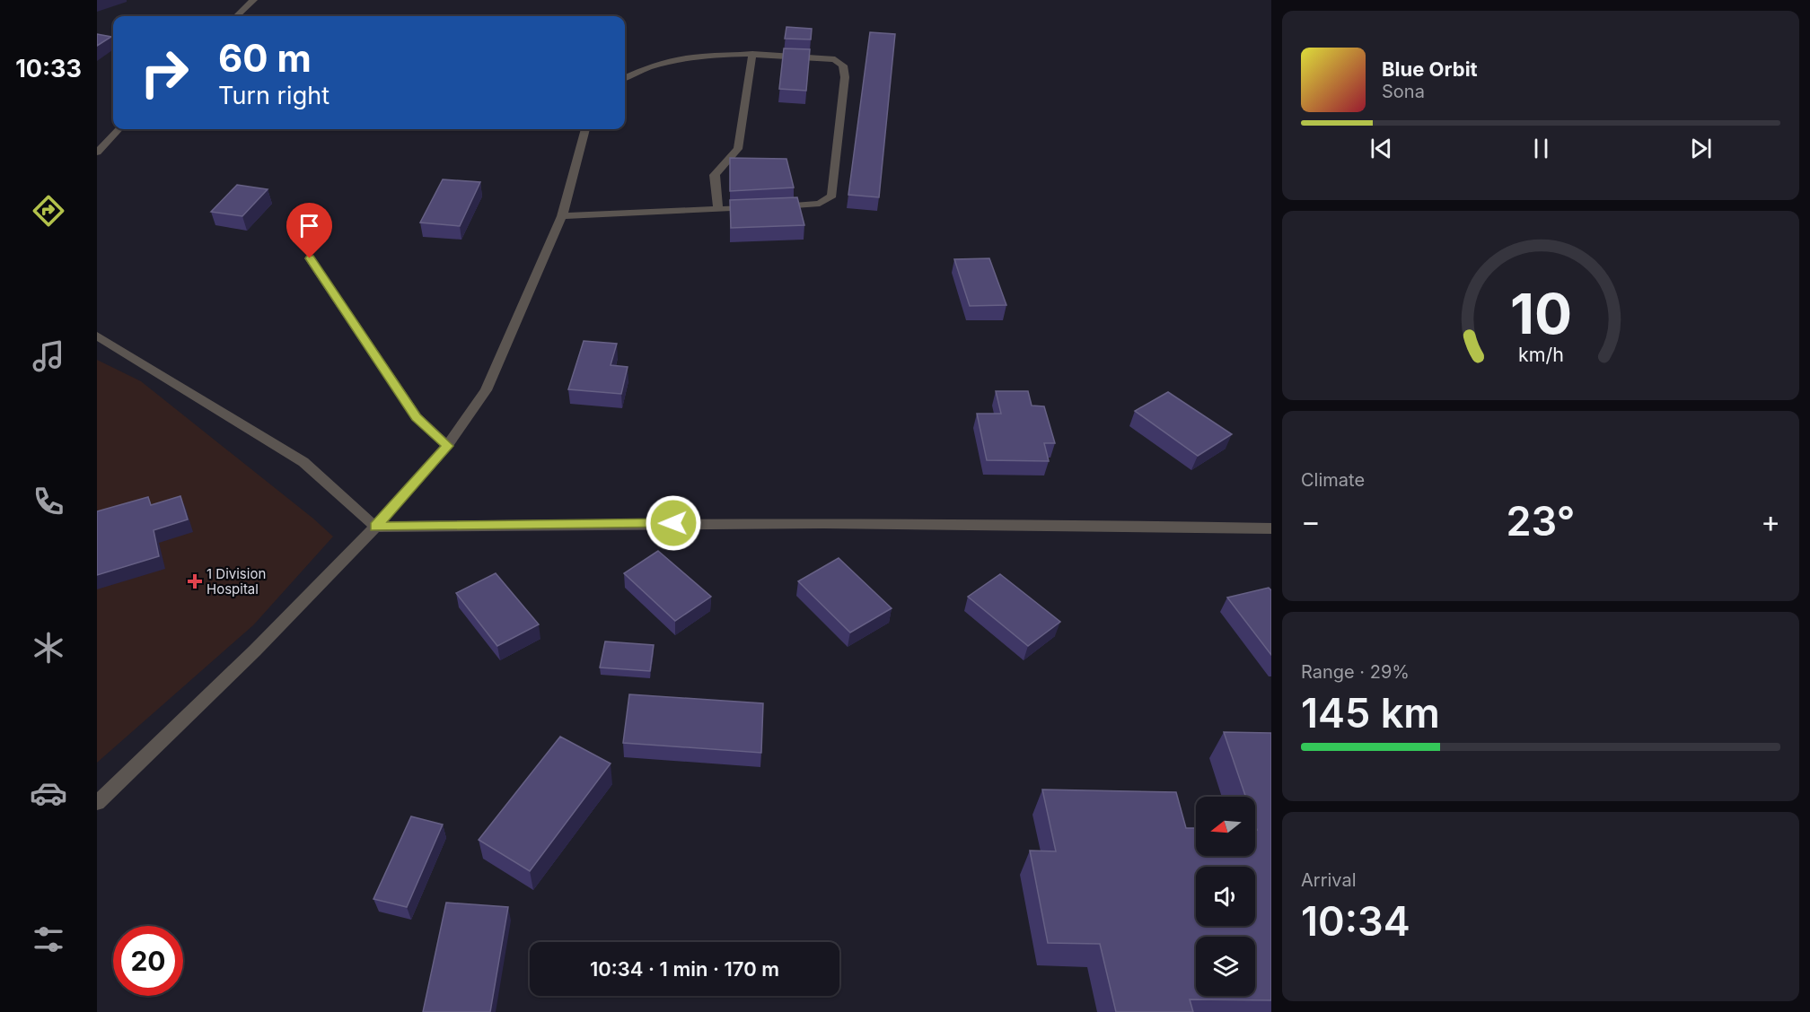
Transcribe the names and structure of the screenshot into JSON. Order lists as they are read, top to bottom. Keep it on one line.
{"places":{"health":["1 Division Hospital"]},"north":"left","page":{"tabs":"10:33","turn":["60 m","Turn right"],"song":["Blue Orbit","Sona"],"tile":["Climate",["Range · 29%","145 km"],["Arrival","10:34"]],"heat":["−","23°","+"],"limit":"20","trip":"10:34 · 1 min · 170 m","gauge":["10","km/h"]}}
